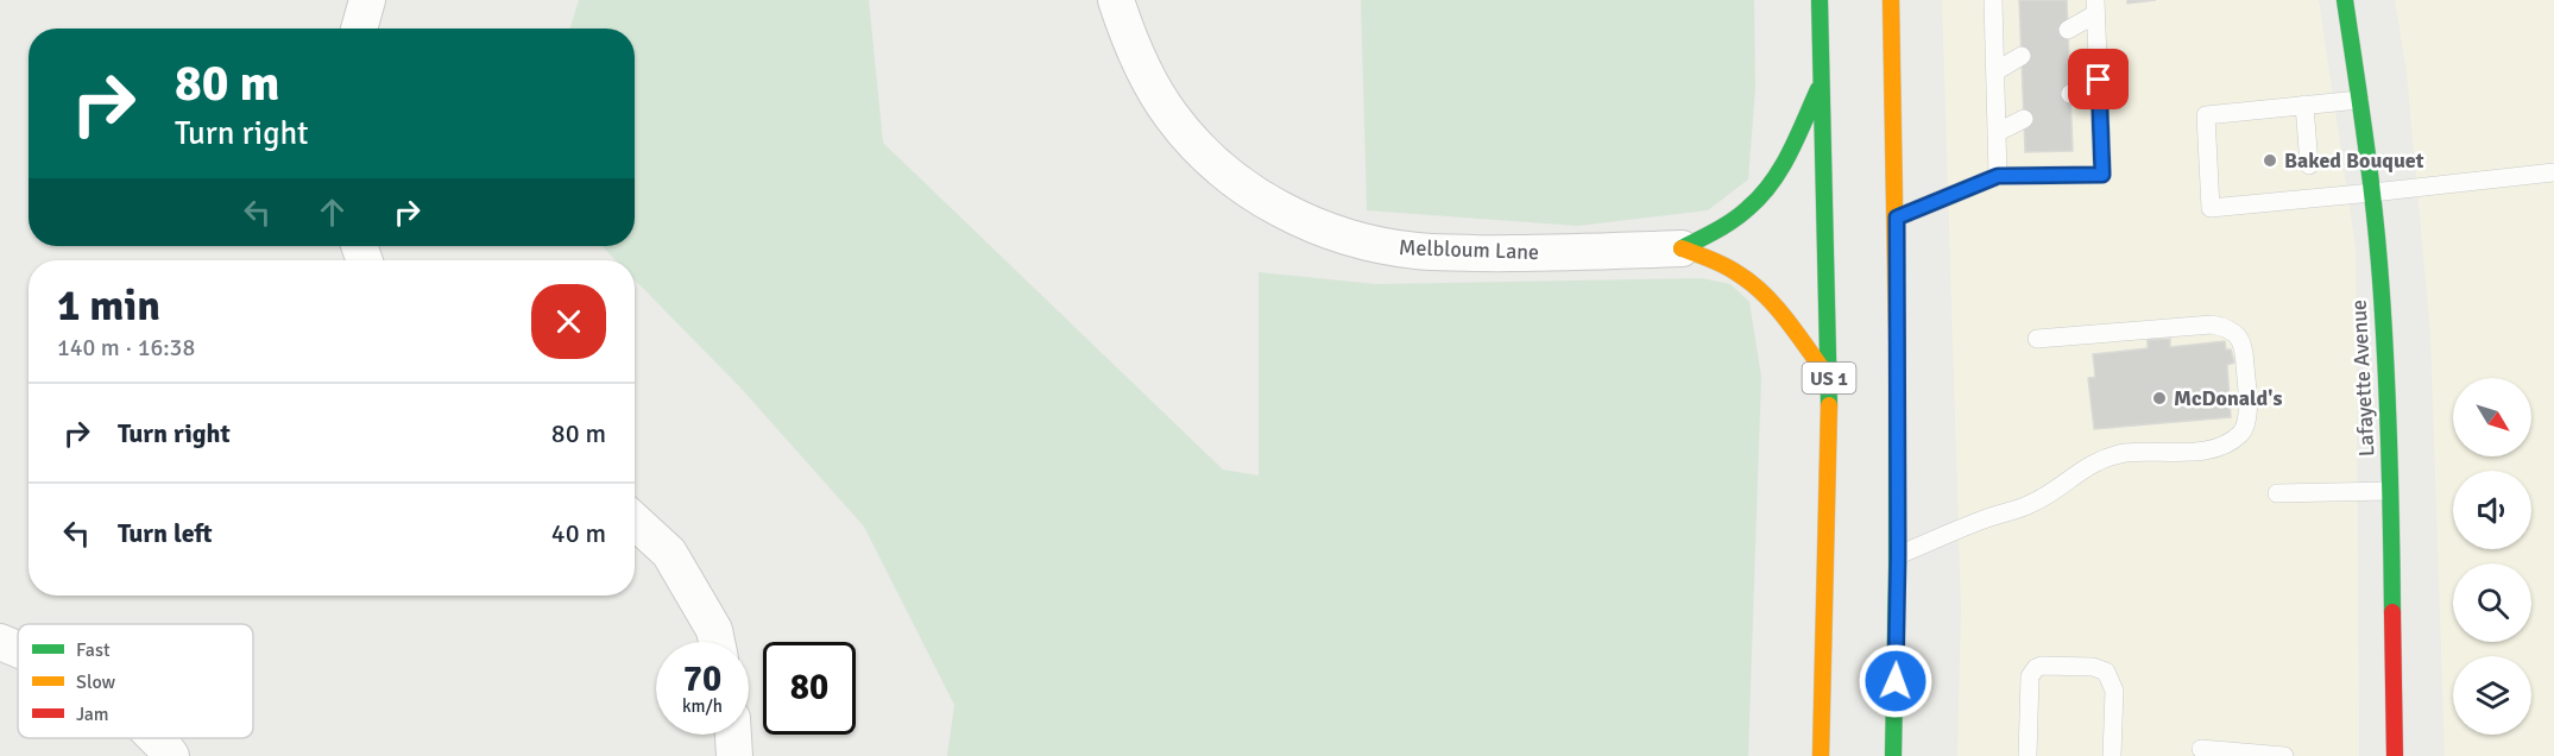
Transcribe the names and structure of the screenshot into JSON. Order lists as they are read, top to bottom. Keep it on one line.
{"streets":{"main road":["US 1","Lafayette Avenue"],"street":["Melbloum Lane"]},"places":["Baked Bouquet","McDonald's"],"legend":["Fast","Slow","Jam"],"north":"bottom right","page":{"turn":["80 m","Turn right"],"heading":["1 min","140 m · 16:38"],"list":[{"name":"Turn right","value":"80 m"},{"name":"Turn left","value":"40 m"}],"speed":"70 km/h","limit":"80"}}
